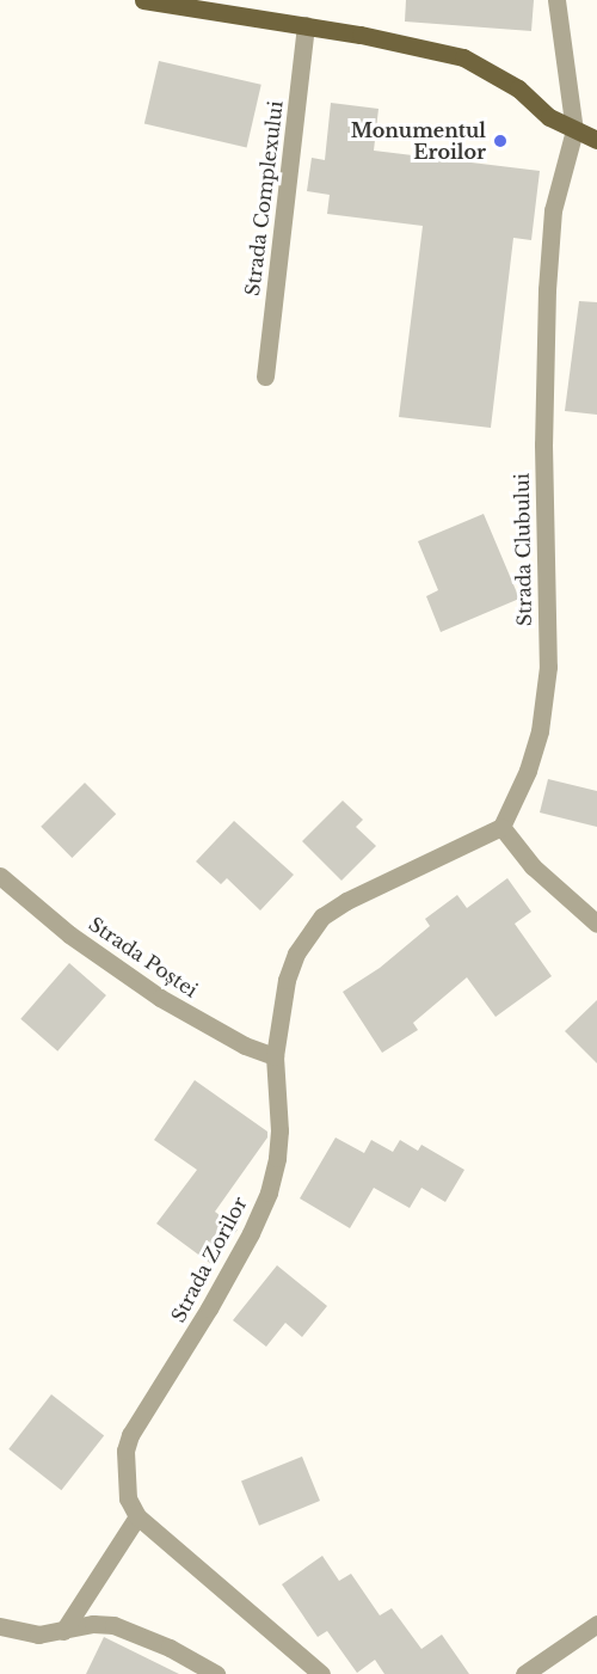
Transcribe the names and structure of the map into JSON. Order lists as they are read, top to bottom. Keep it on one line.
{"streets":{"street":["Strada Complexului","Strada Clubului","Strada Poștei","Strada Zorilor"]},"crossings":[["Strada Clubului","Strada Zorilor"],["Strada Poștei","Strada Zorilor"]],"places":["Monumentul Eroilor"]}
